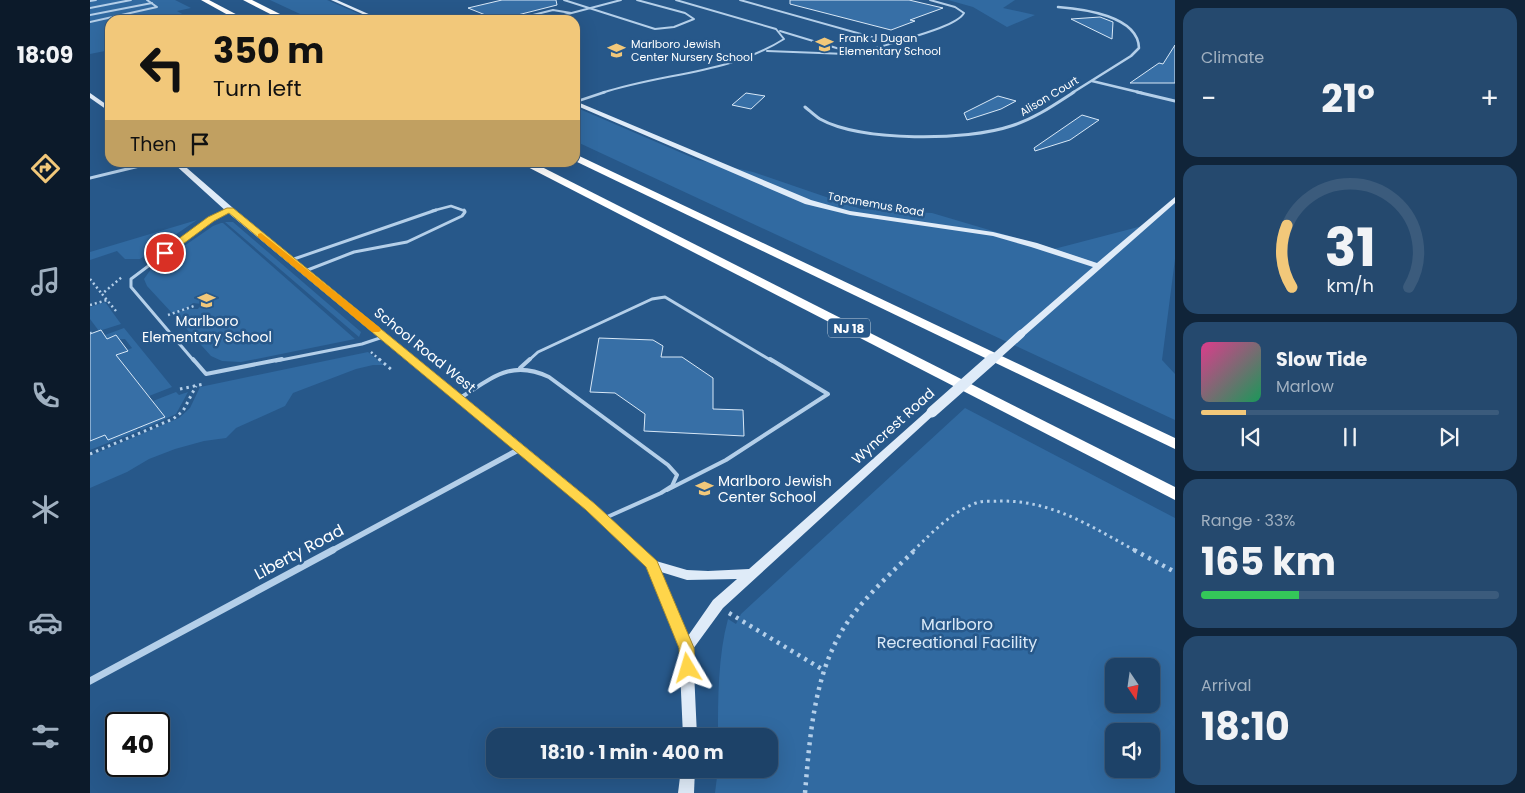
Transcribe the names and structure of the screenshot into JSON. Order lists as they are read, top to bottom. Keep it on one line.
{"streets":{"highway":["NJ 18"],"street":["Alison Court","Topanemus Road","School Road West","Wyncrest Road","Liberty Road"]},"crossings":[["Topanemus Road","Wyncrest Road"],["School Road West","Wyncrest Road"],["School Road West","Liberty Road"]],"parks":["Marlboro Recreational Facility"],"places":{"school or university":["Frank J Dugan Elementary School","Marlboro Jewish Center Nursery School","Marlboro Elementary School","Marlboro Jewish Center School"]},"north":"bottom","page":{"tabs":"18:09","tile":["Climate",["Range · 33%","165 km"],["Arrival","18:10"]],"turn":["350 m","Turn left"],"heat":["−","21°","+"],"then":"Then","song":["Slow Tide","Marlow"],"limit":"40","trip":"18:10 · 1 min · 400 m","gauge":["31","km/h"]}}
